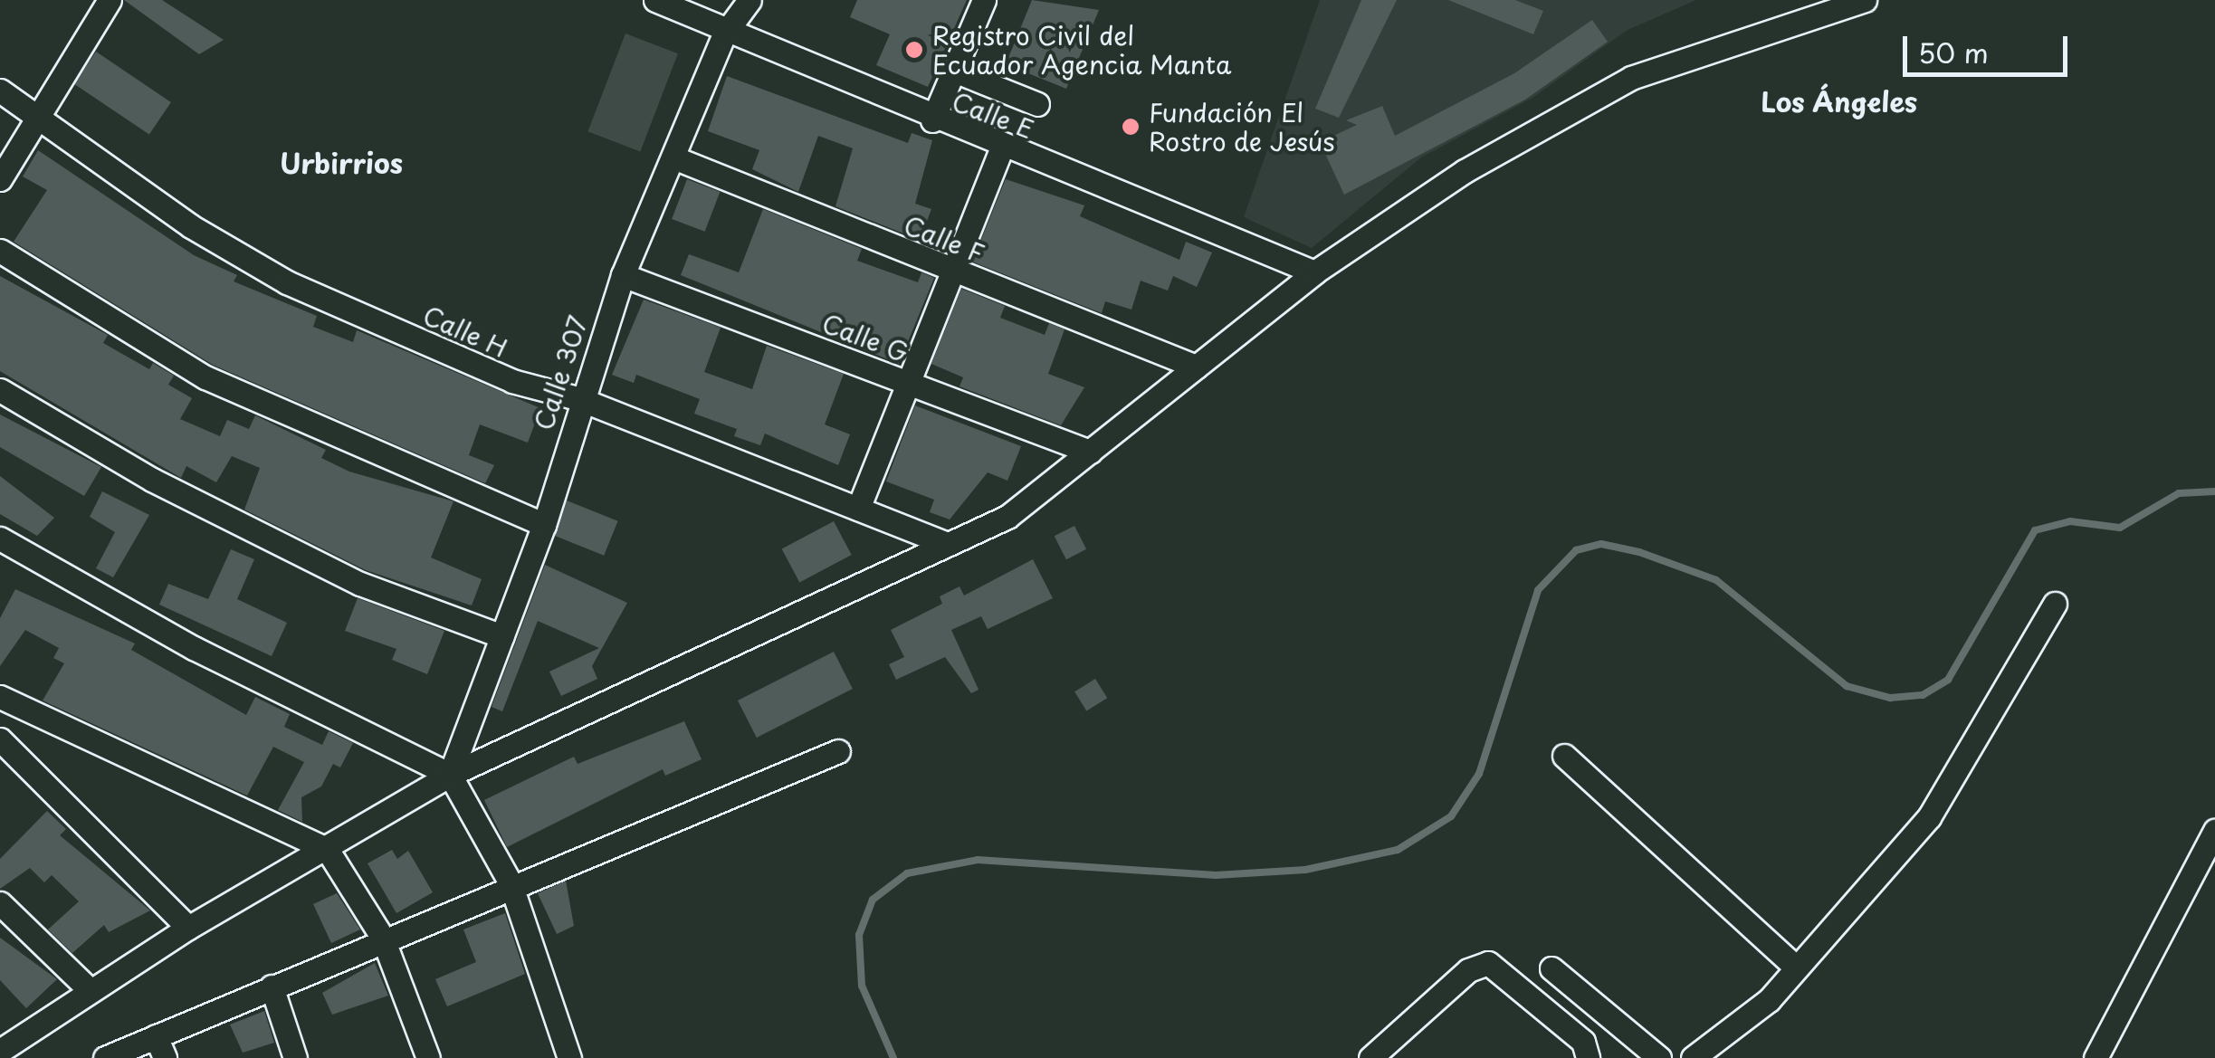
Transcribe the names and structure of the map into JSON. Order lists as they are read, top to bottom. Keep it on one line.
{"streets":{"street":["Calle E","Calle F","Calle H","Calle G","Calle 307"]},"crossings":[["Calle E","Calle 307"],["Calle F","Calle 307"],["Calle H","Calle 307"],["Calle G","Calle 307"]],"districts":["Los Ángeles","Urbirrios"],"places":["Registro Civil del Ecuador Agencia Manta","Fundación El Rostro de Jesús"],"scale_bar":"50 m"}
